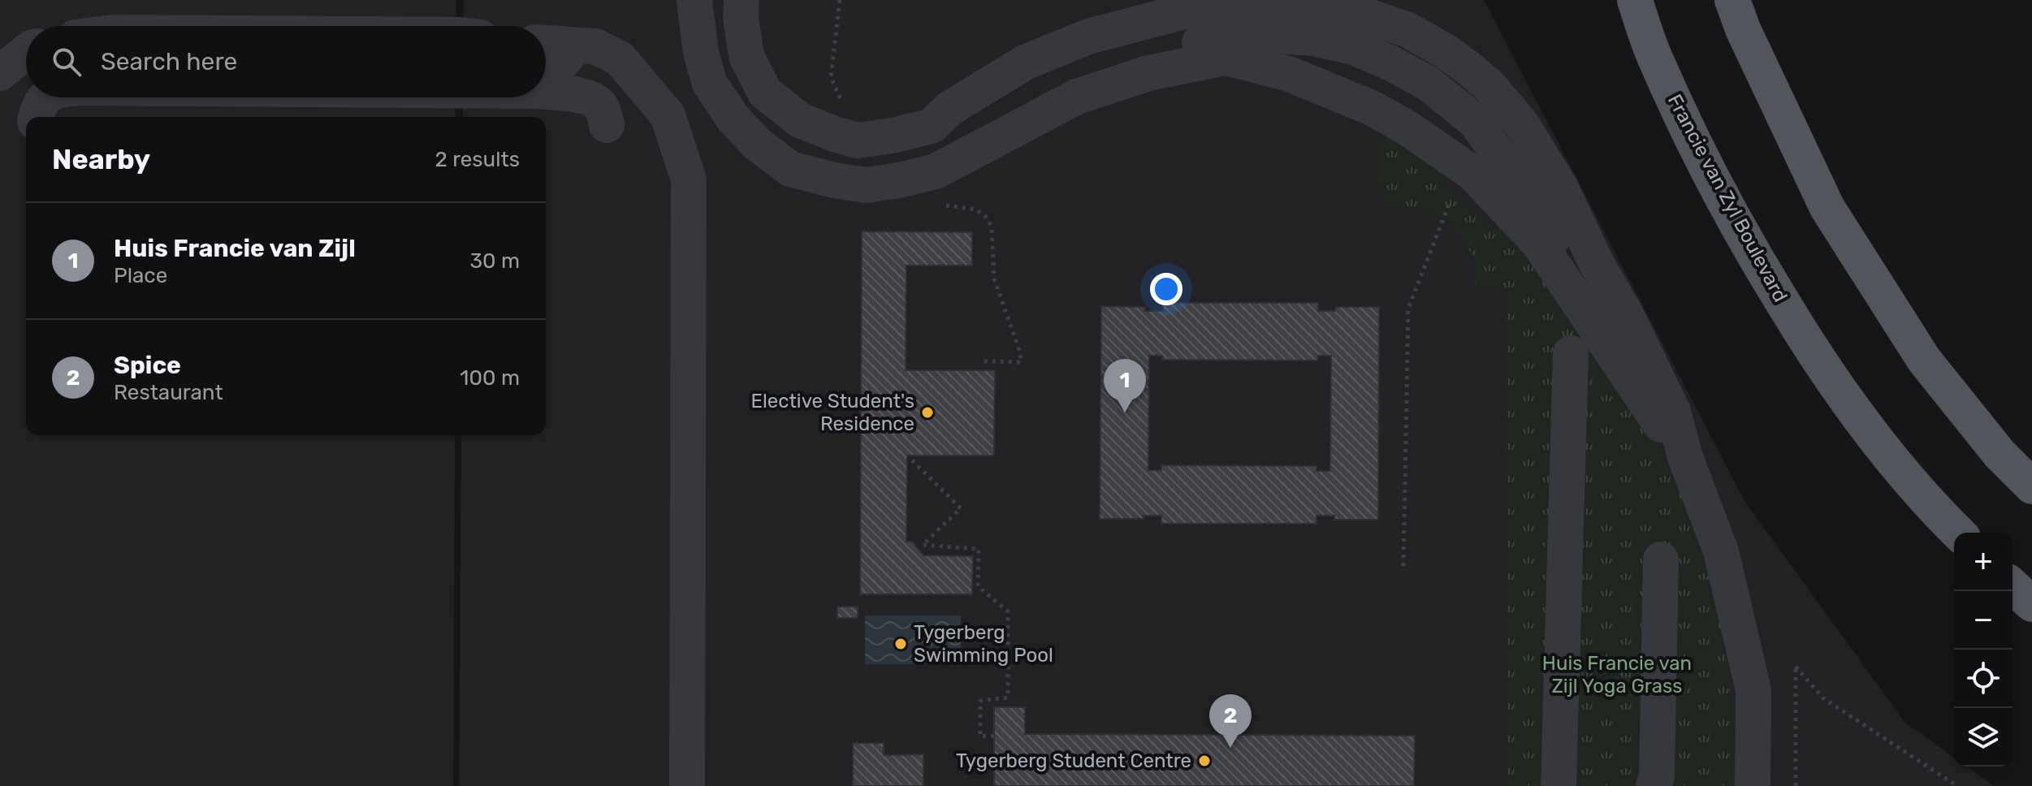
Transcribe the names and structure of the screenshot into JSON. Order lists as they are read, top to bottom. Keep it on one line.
{"streets":{"main road":["Francie van Zyl Boulevard"]},"parks":["Huis Francie van Zijl Yoga Grass"],"places":["Elective Student's Residence","Tygerberg Swimming Pool","Tygerberg Student Centre"],"page":{"search":"Search here","heading":["Nearby","2 results"],"list":[{"mark":"1","name":"Huis Francie van Zijl","note":"Place","value":"30 m"},{"mark":"2","name":"Spice","note":"Restaurant","value":"100 m"}],"pins":["1","2"],"map_buttons":["+","−"]}}
